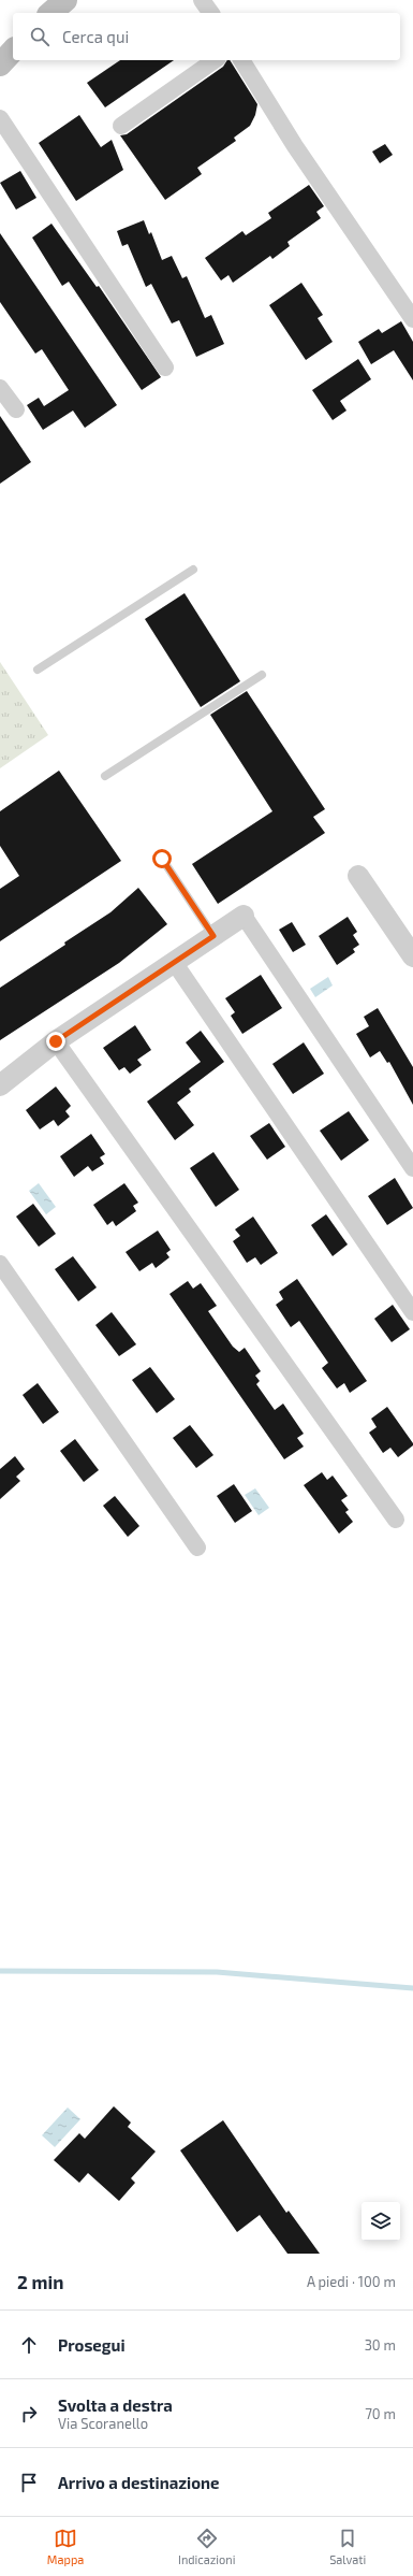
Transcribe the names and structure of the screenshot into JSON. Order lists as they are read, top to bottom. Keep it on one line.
{"page":{"search":"Cerca qui","heading":["2 min","A piedi · 100 m"],"list":[["Prosegui","30 m"],["Svolta a destra","Via Scoranello","70 m"],"Arrivo a destinazione"],"nav":["Mappa","Indicazioni","Salvati"]}}
